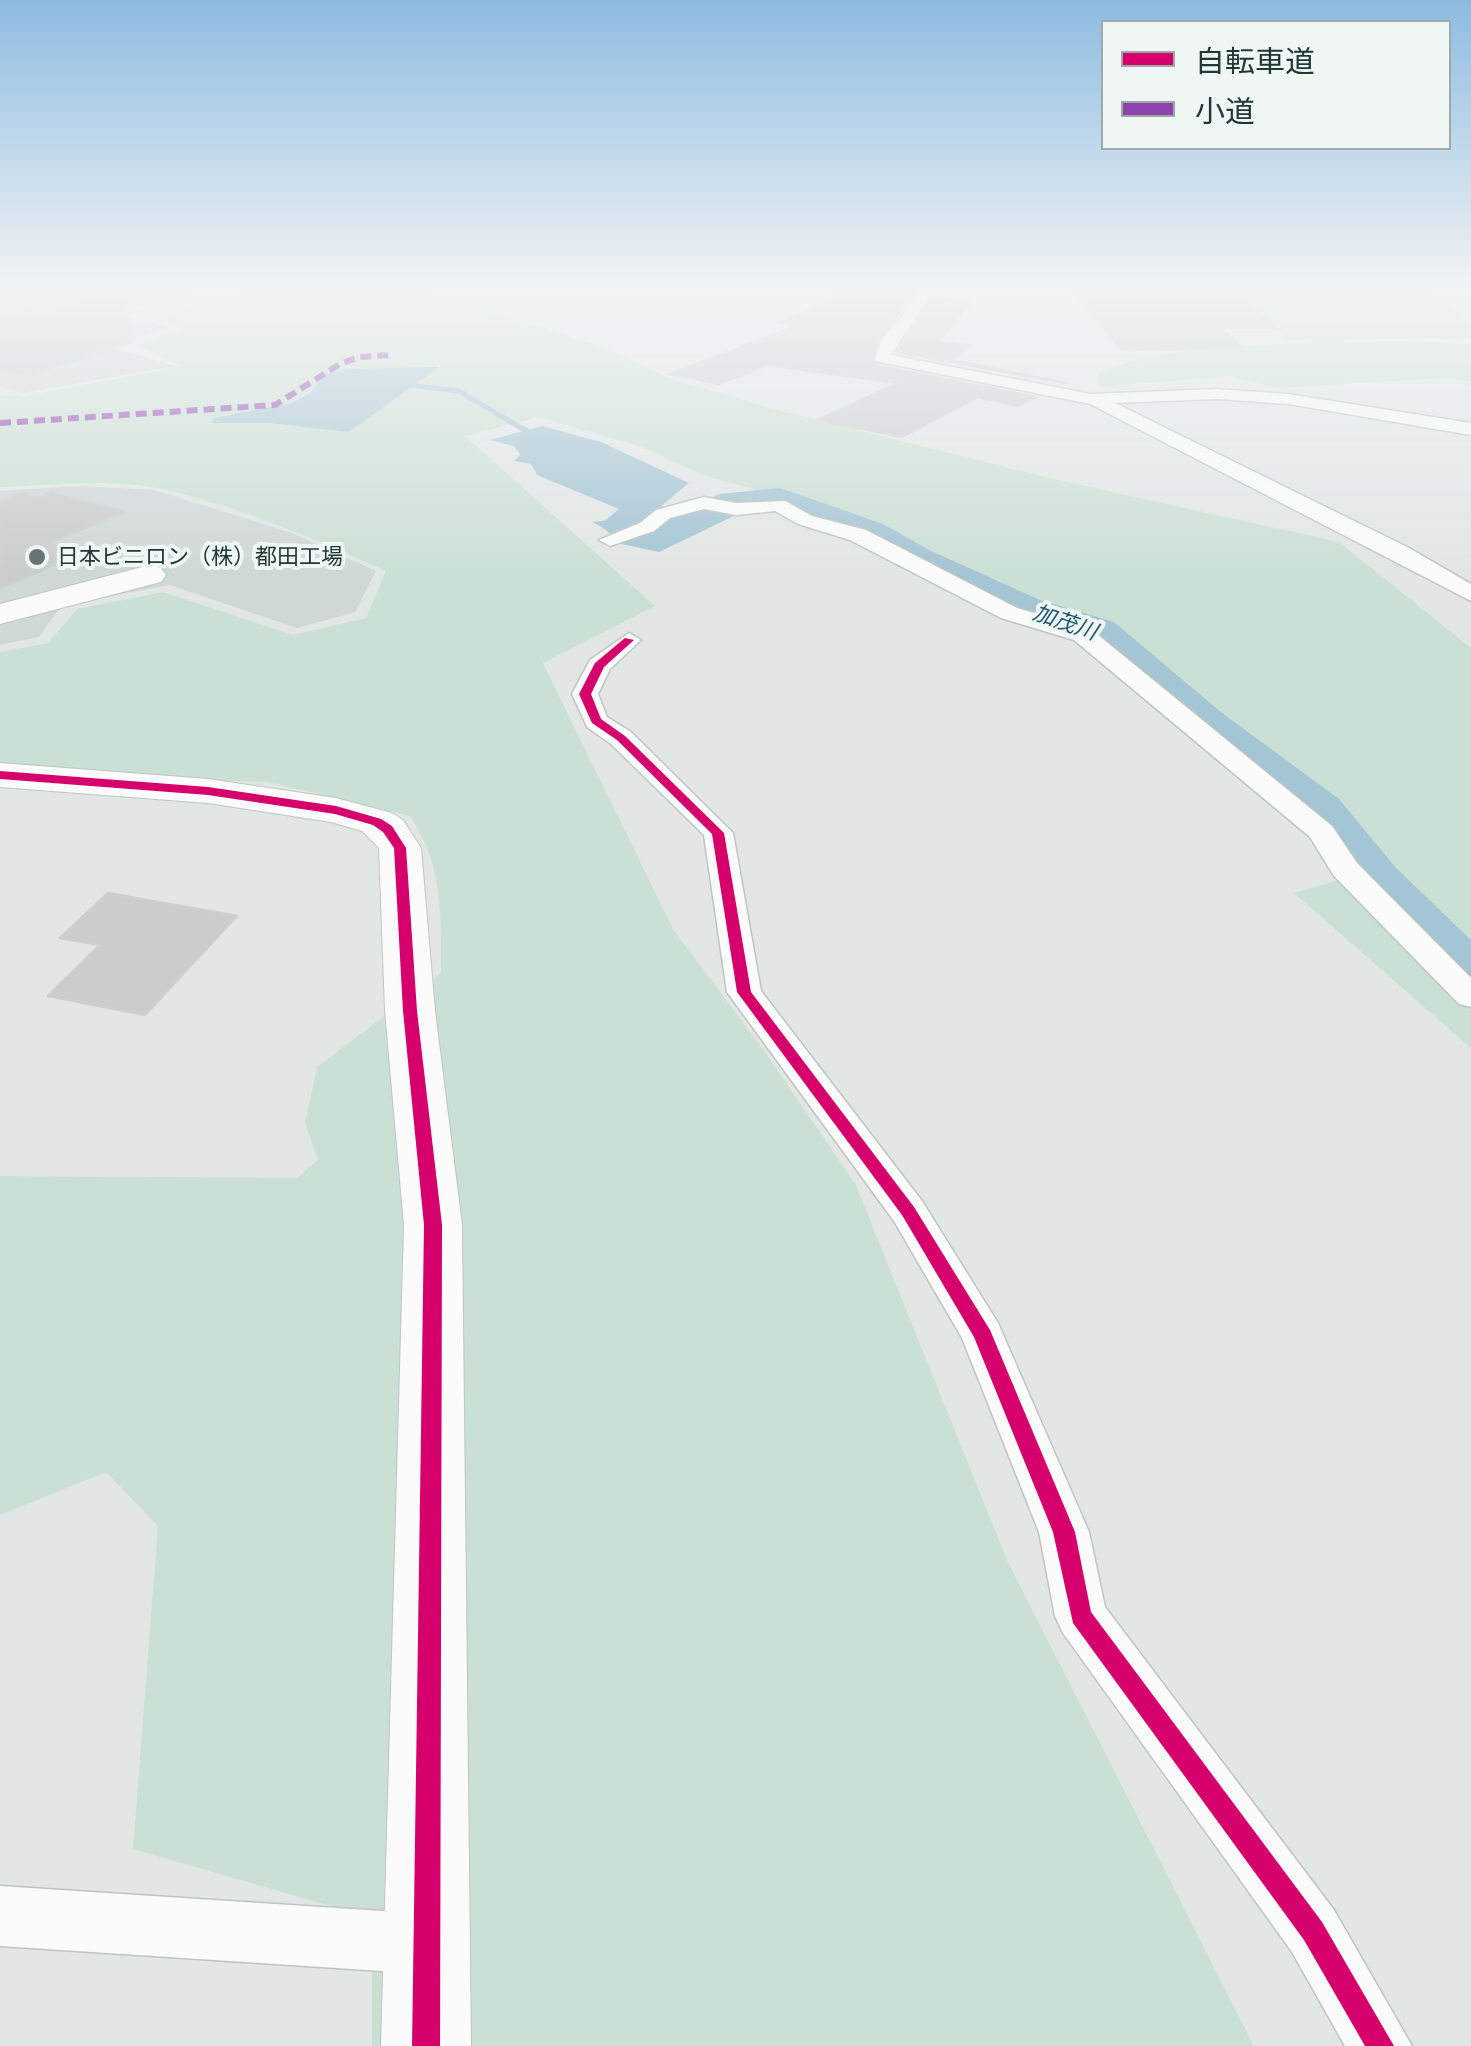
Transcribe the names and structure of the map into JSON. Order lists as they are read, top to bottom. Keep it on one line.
{"water":["加茂川"],"places":["日本ビニロン（株）都田工場"],"legend":["自転車道","小道"]}
